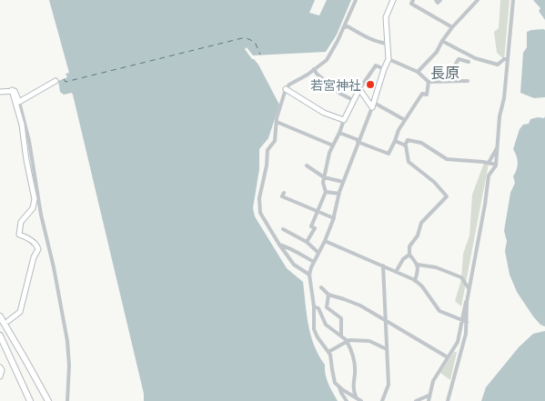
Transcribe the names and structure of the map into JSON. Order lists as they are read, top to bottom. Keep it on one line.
{"districts":["長原"],"places":["若宮神社"]}
